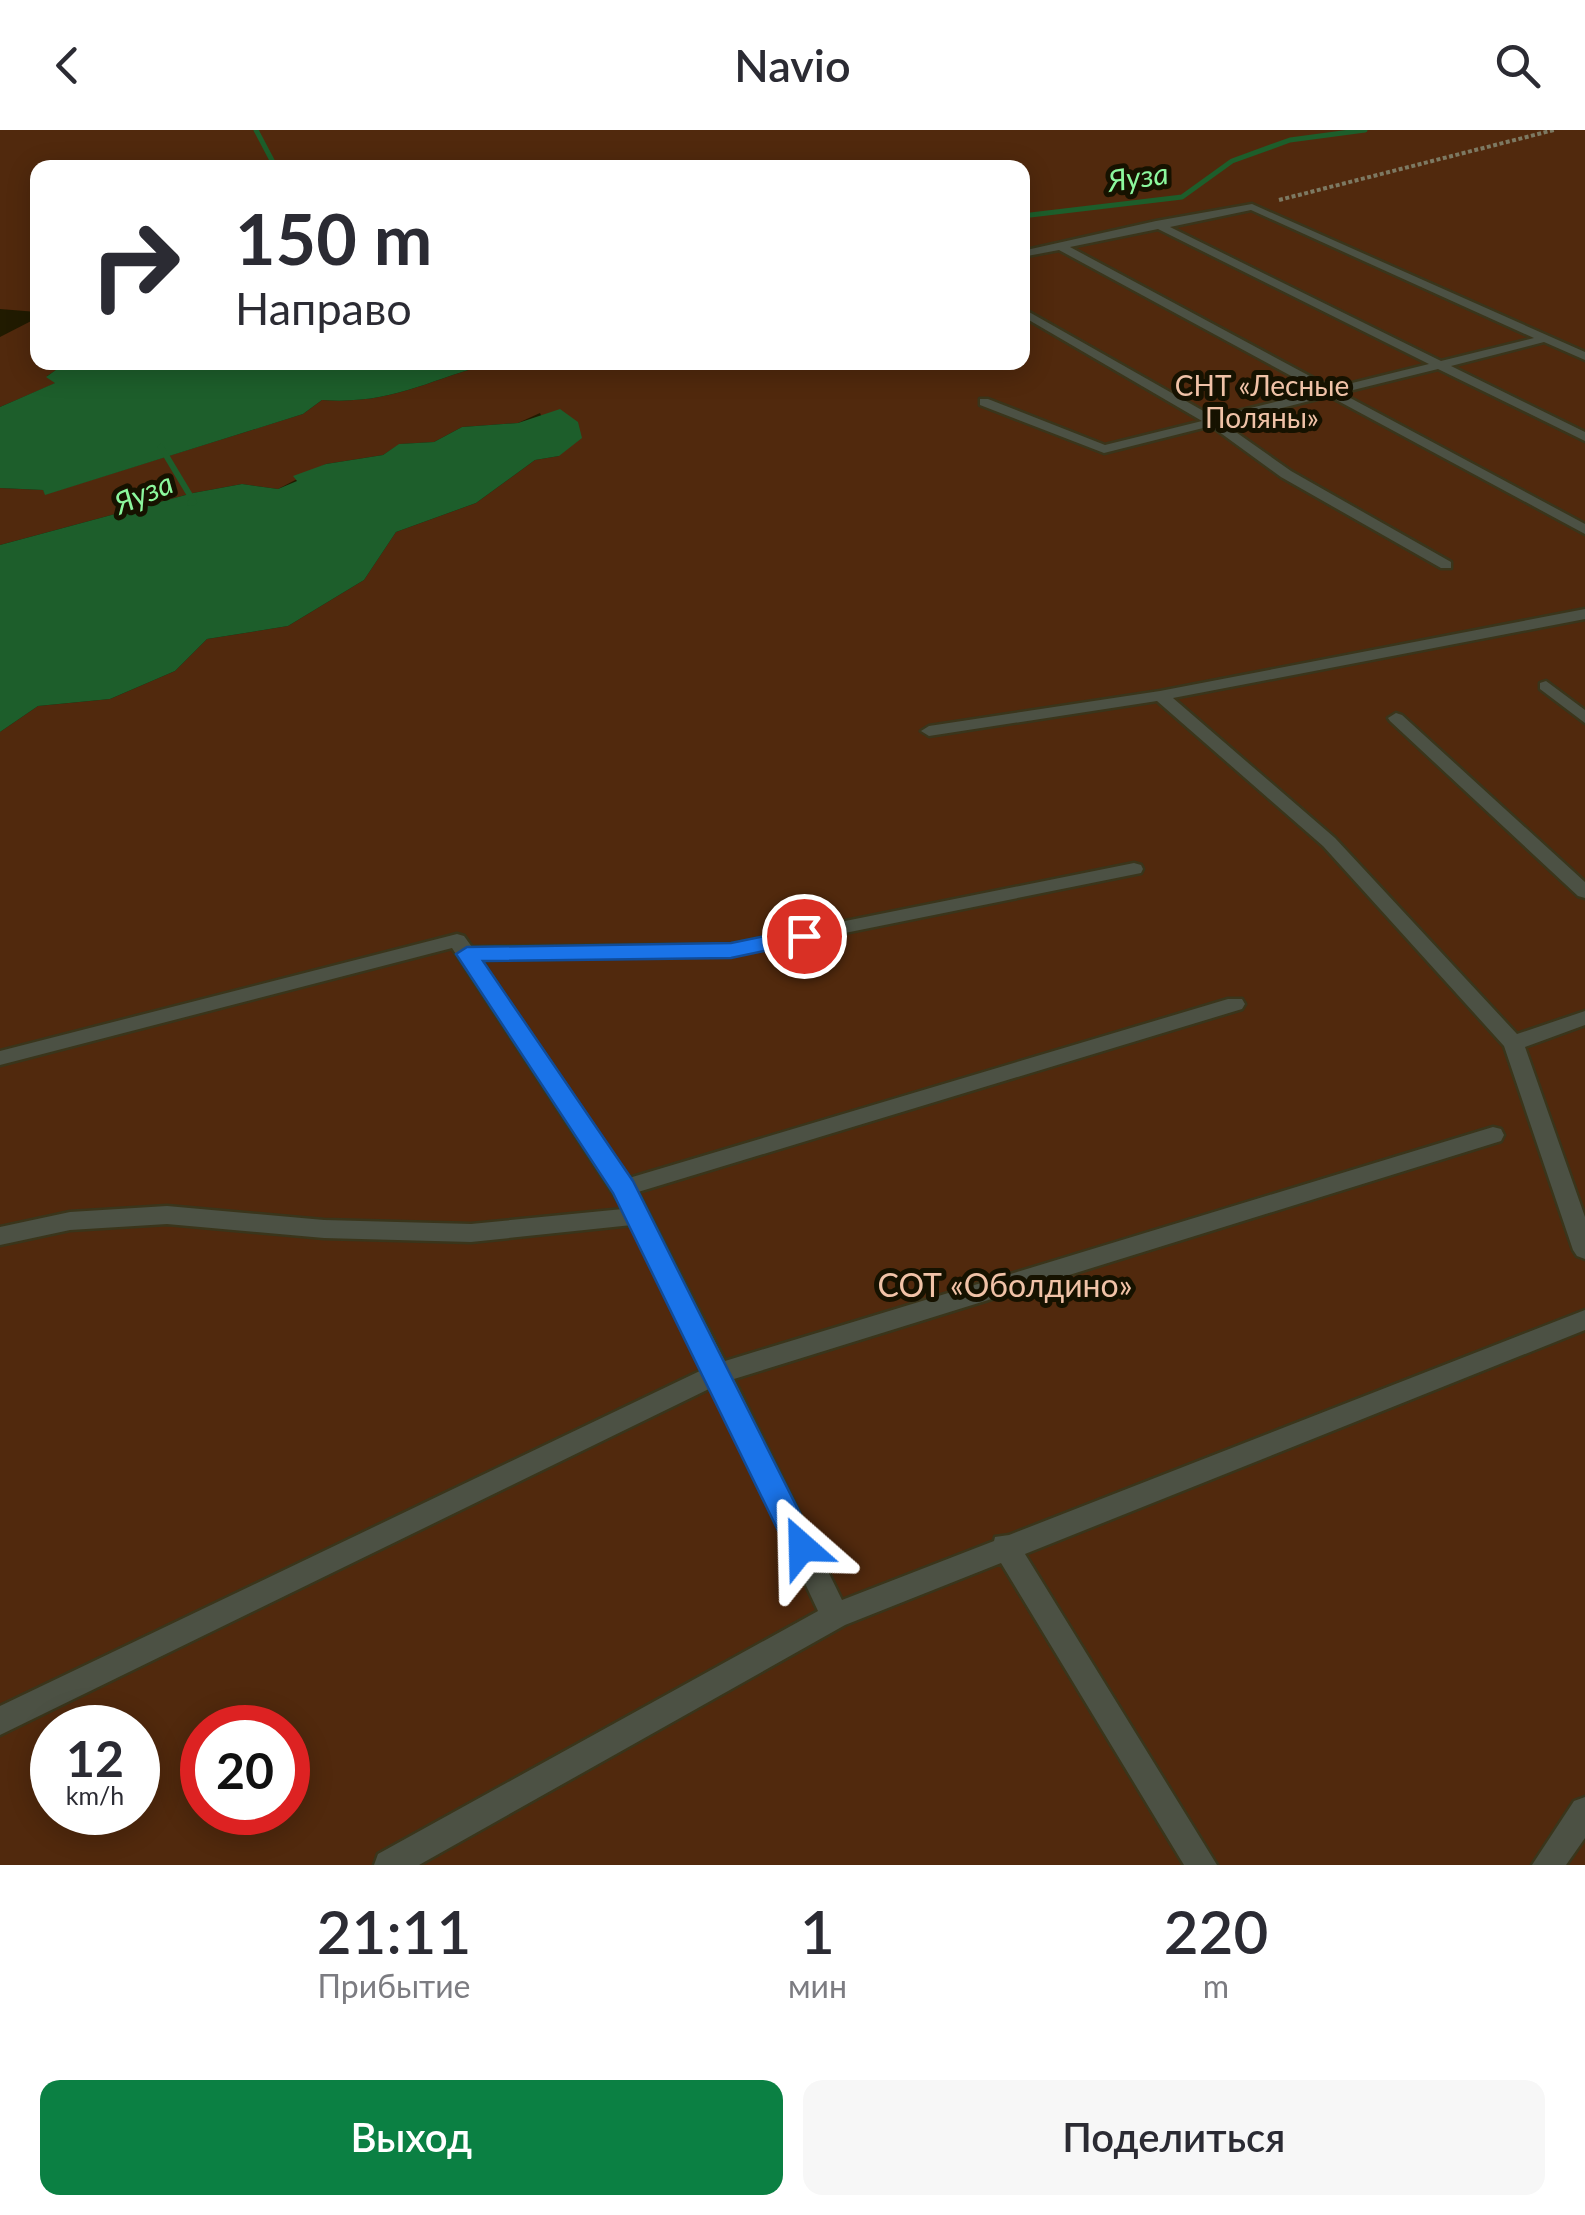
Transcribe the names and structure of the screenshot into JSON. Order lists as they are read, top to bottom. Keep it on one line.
{"water":["Яуза"],"parks":["СНТ «Лесные Поляны»","СОТ «Оболдино»"],"page":{"header":"Navio","turn":["150 m","Направо"],"speed":"12 km/h","limit":"20","eta":["21:11","Прибытие","1","мин","220","m"],"buttons":["Выход","Поделиться"]}}
